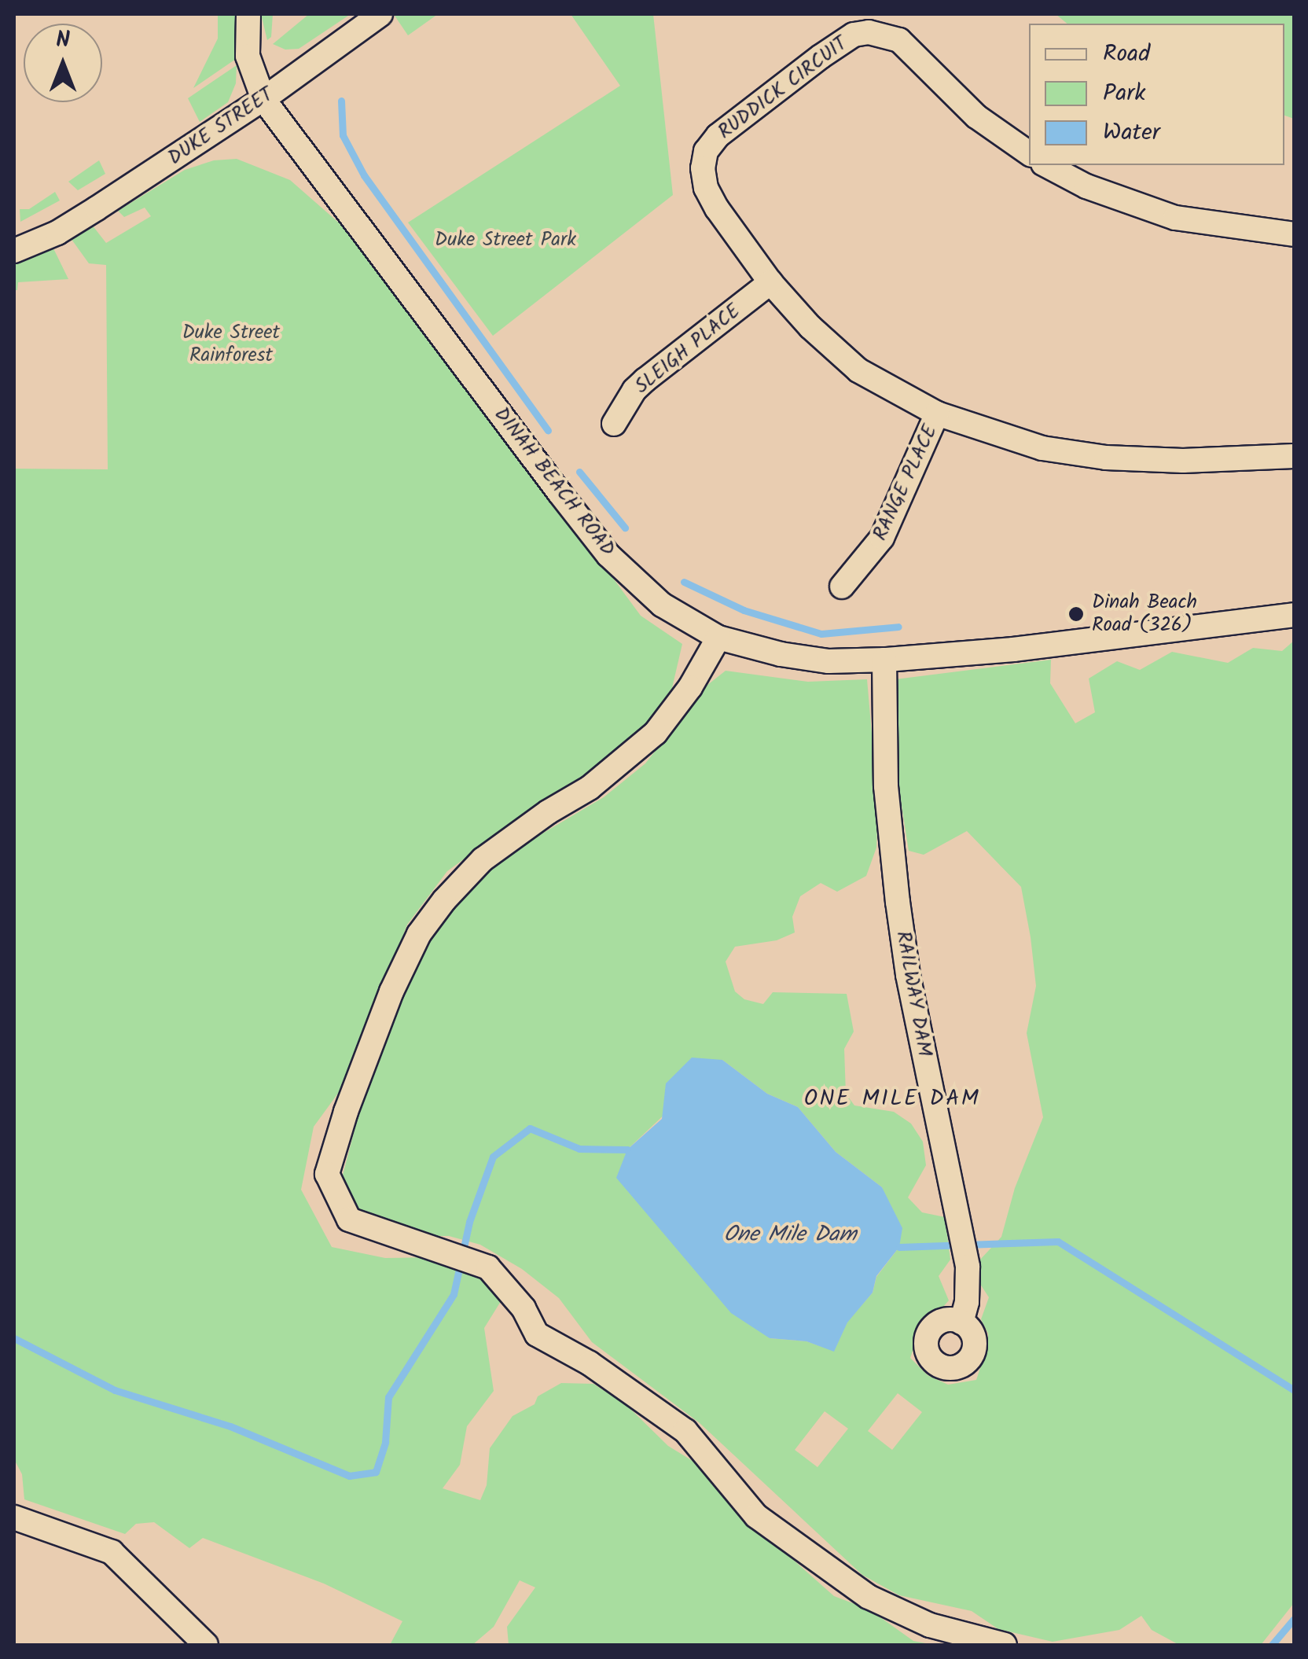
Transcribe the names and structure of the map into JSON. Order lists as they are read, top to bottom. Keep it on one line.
{"streets":{"street":["RUDDICK CIRCUIT","DUKE STREET","SLEIGH PLACE","DINAH BEACH ROAD","RANGE PLACE","RAILWAY DAM"]},"crossings":[["RUDDICK CIRCUIT","SLEIGH PLACE"],["RUDDICK CIRCUIT","RANGE PLACE"],["DUKE STREET","DINAH BEACH ROAD"],["DINAH BEACH ROAD","RAILWAY DAM"]],"districts":["ONE MILE DAM"],"water":["One Mile Dam"],"parks":["Duke Street Park","Duke Street Rainforest"],"places":["Dinah Beach Road (326)"],"legend":["Road","Park","Water"],"north":"top"}
